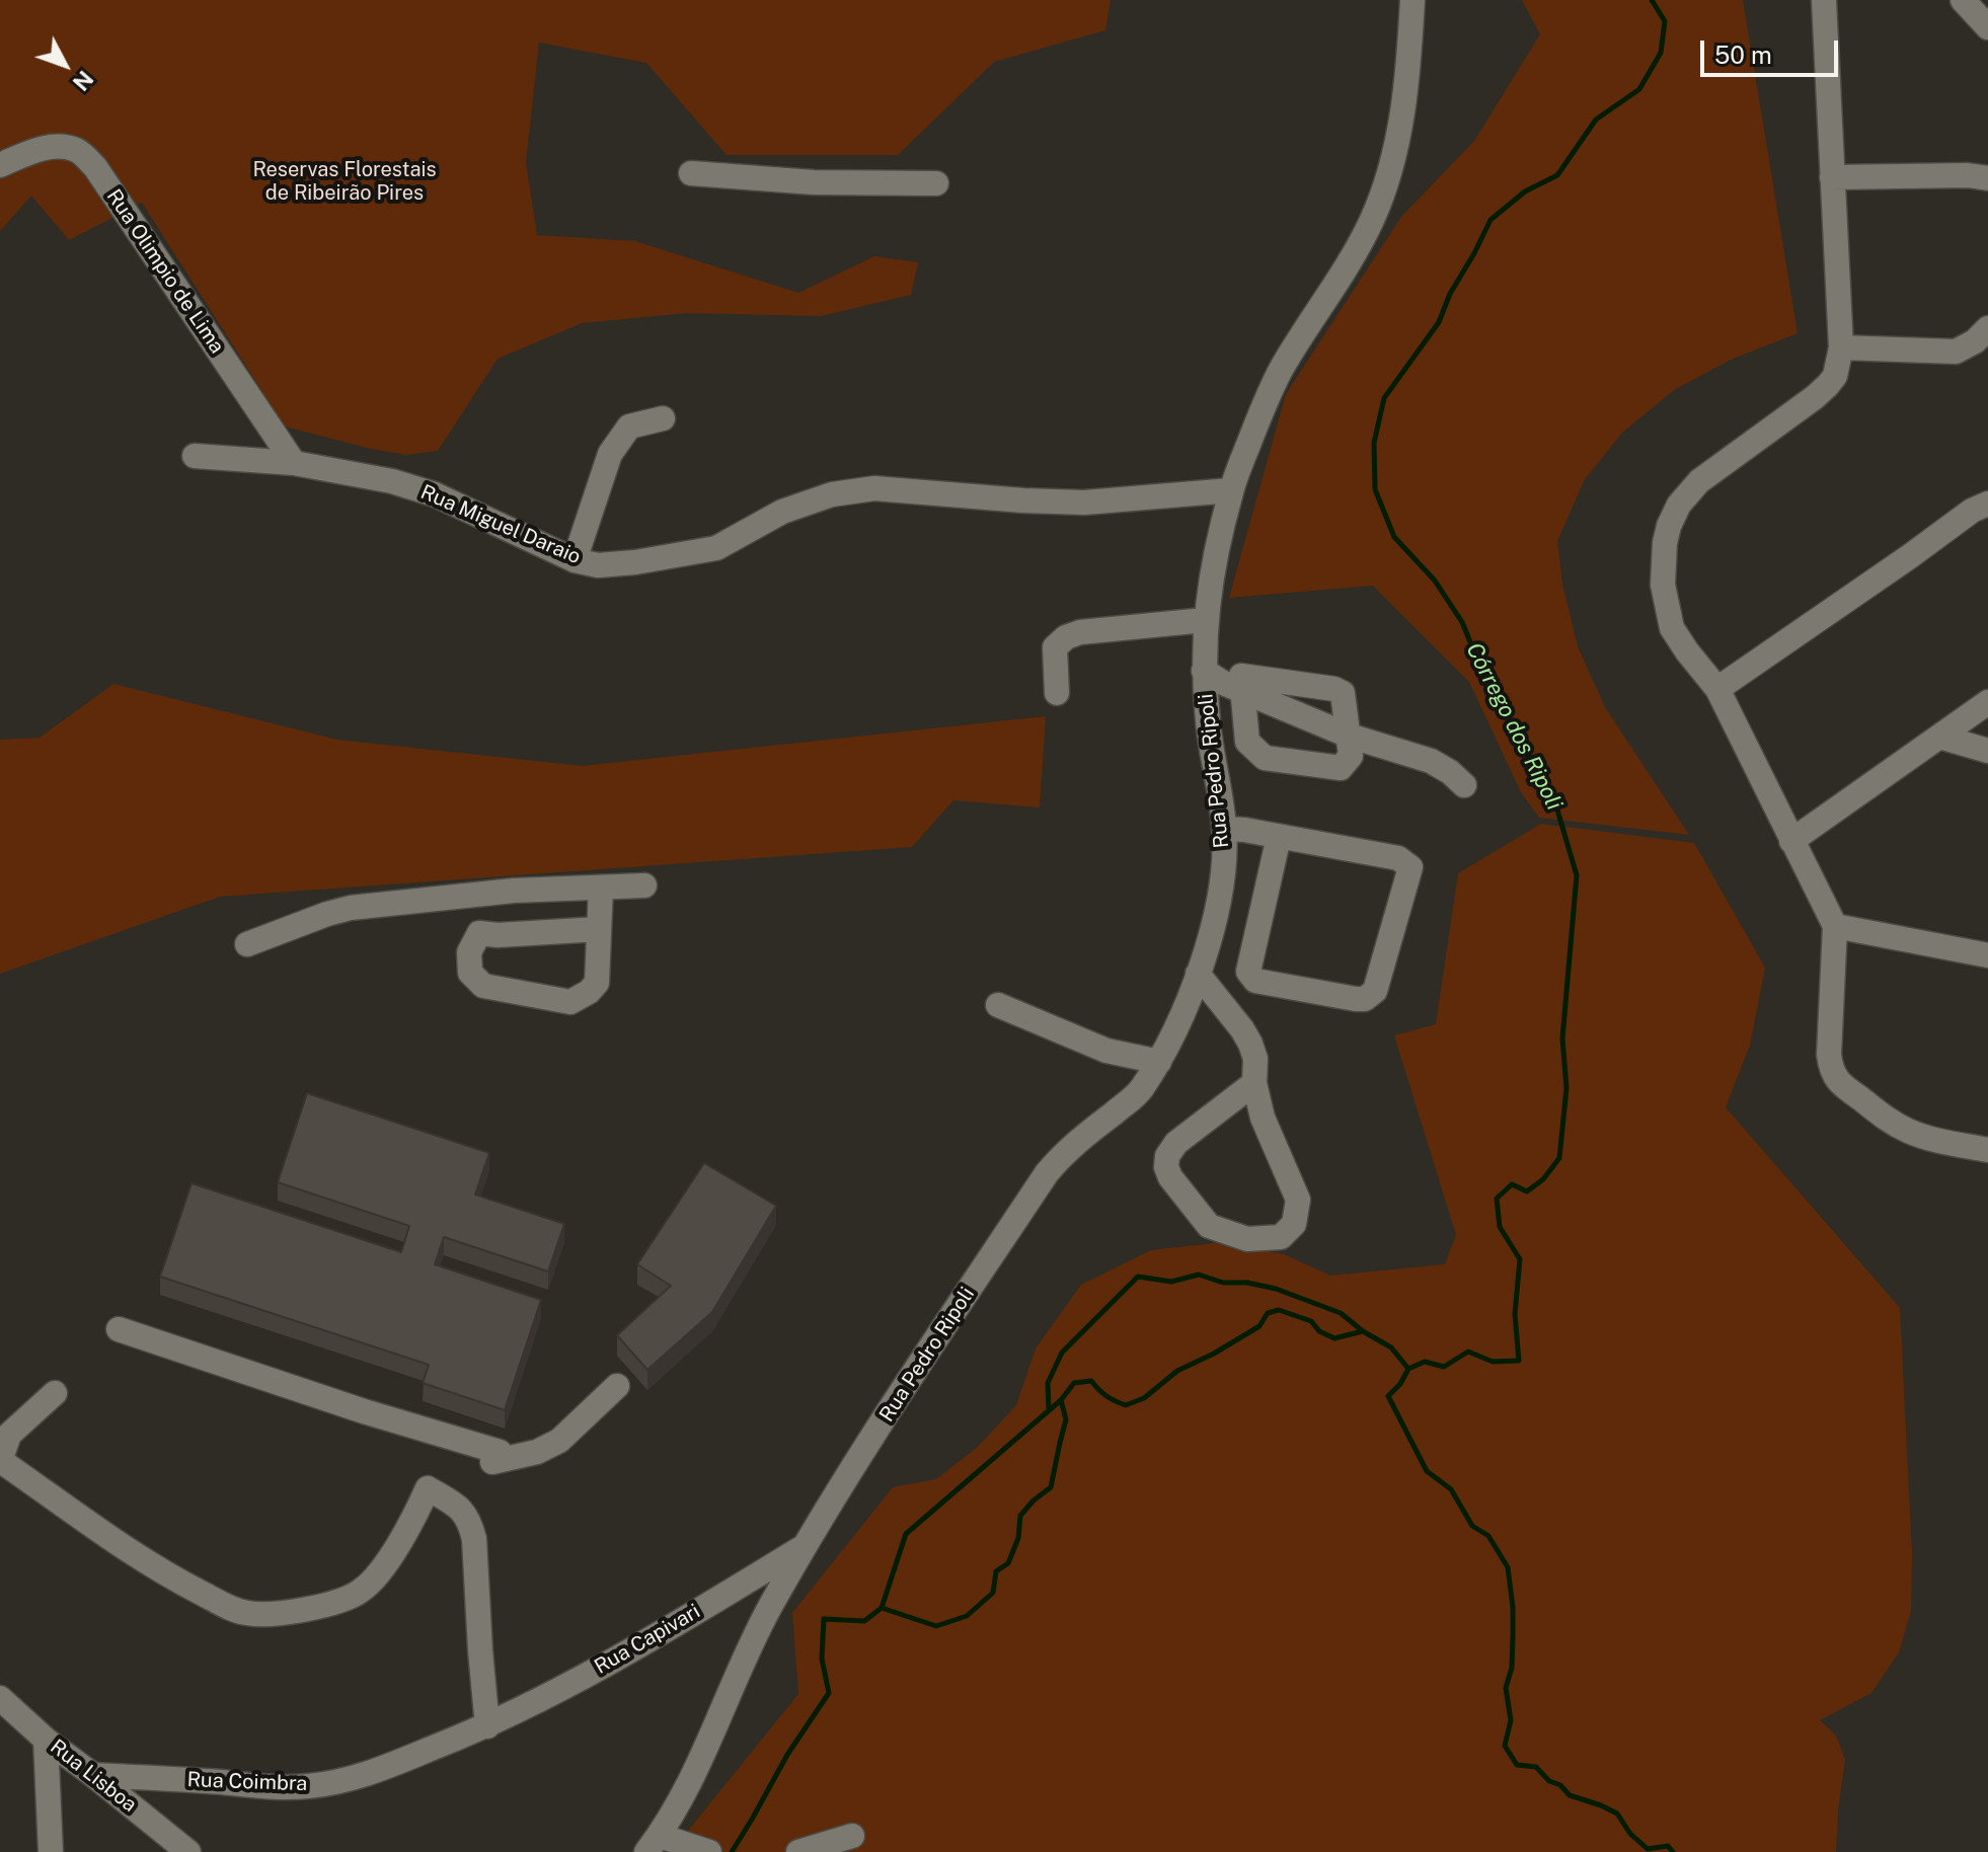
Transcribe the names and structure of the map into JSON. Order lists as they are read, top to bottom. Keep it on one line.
{"streets":{"street":["Rua Olimpio de Lima","Rua Miguel Daraio","Rua Pedro Ripoli","Rua Capivari","Rua Lisboa","Rua Coimbra"]},"crossings":[["Rua Olimpio de Lima","Rua Miguel Daraio"],["Rua Miguel Daraio","Rua Pedro Ripoli"],["Rua Pedro Ripoli","Rua Capivari"],["Rua Capivari","Rua Coimbra"],["Rua Lisboa","Rua Coimbra"]],"water":["Córrego dos Ripoli"],"parks":["Reservas Florestais de Ribeirão Pires"],"scale_bar":"50 m","north":"bottom right"}
